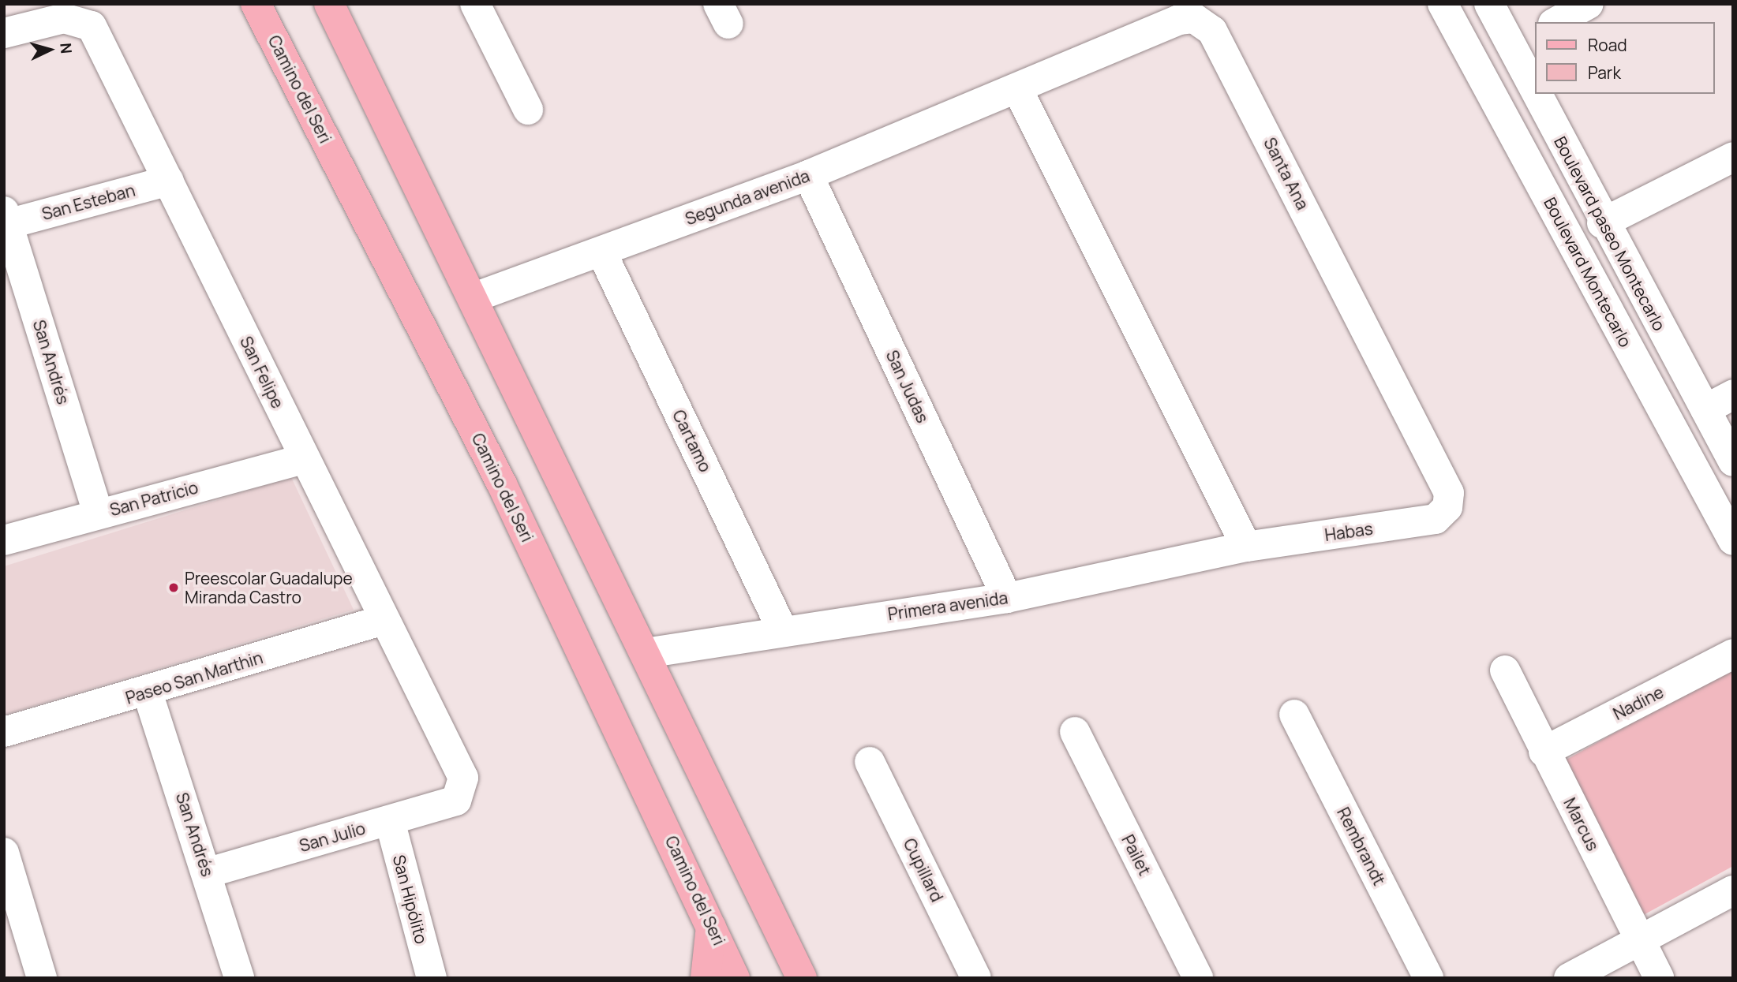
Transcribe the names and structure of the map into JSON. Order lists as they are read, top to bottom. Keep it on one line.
{"streets":{"main road":["Camino del Seri"],"street":["Santa Ana","Segunda avenida","San Esteban","Boulevard paseo Montecarlo","Boulevard Montecarlo","San Andrés","San Felipe","San Judas","Cartamo","San Patricio","Habas","Primera avenida","Paseo San Marthin","Nadine","Marcus","San Julio","Rembrandt","Pailet","Cupillard","San Hipólito"]},"crossings":[["Santa Ana","Segunda avenida"],["Santa Ana","Habas"],["Segunda avenida","San Judas"],["Segunda avenida","Cartamo"],["San Esteban","San Andrés"],["San Esteban","San Felipe"],["San Andrés","San Patricio"],["San Andrés","Paseo San Marthin"],["San Andrés","San Julio"],["San Felipe","San Patricio"],["San Felipe","Paseo San Marthin"],["San Felipe","San Julio"],["San Judas","Primera avenida"],["Cartamo","Primera avenida"],["Habas","Primera avenida"],["Nadine","Marcus"],["San Julio","San Hipólito"]],"places":["Preescolar Guadalupe Miranda Castro"],"legend":["Road","Park"],"north":"right"}
